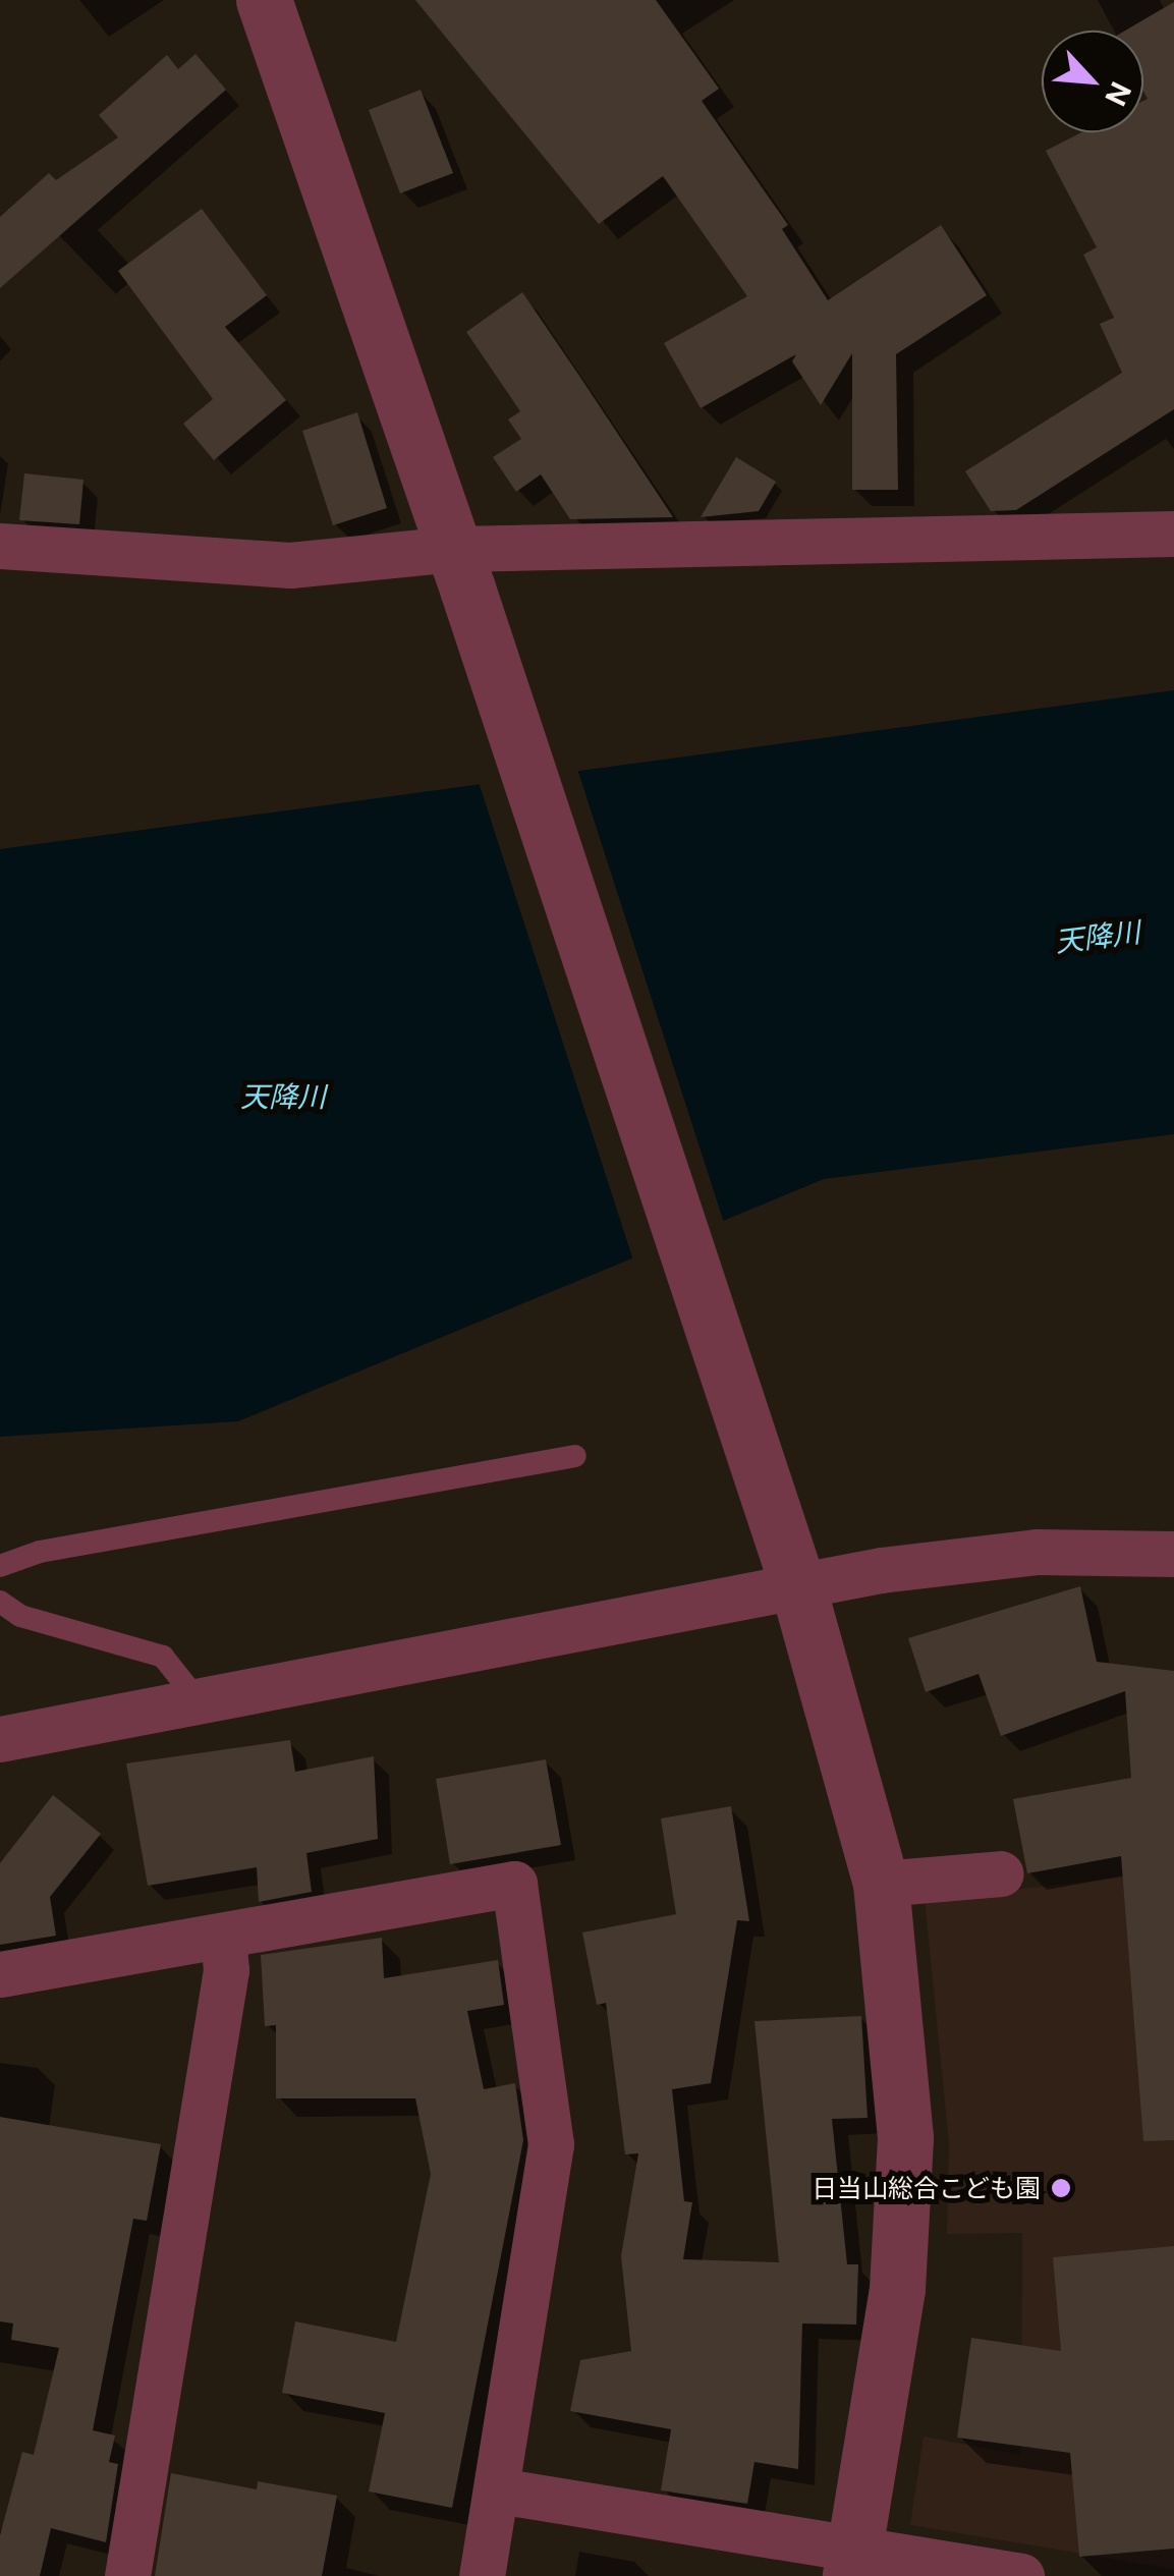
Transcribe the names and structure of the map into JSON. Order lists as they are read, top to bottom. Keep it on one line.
{"water":["天降川"],"places":["日当山総合こども園"],"north":"bottom right"}
